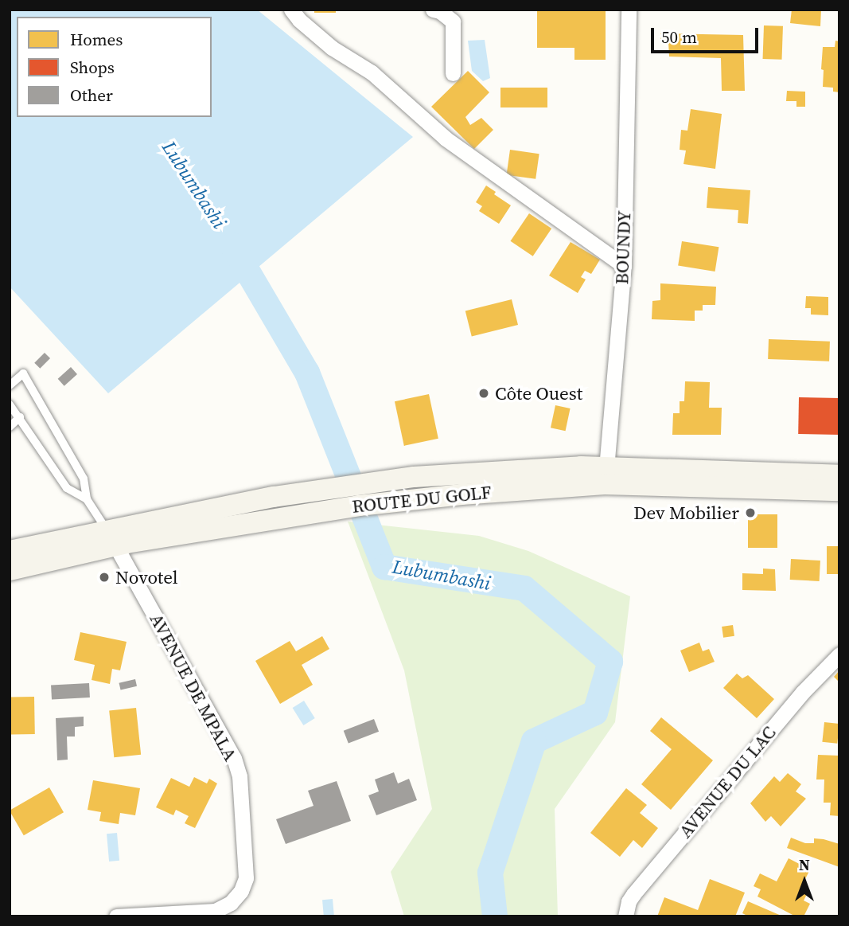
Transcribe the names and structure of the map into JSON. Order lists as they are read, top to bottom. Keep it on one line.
{"streets":{"main road":["ROUTE DU GOLF"],"street":["BOUNDY","AVENUE DE MPALA","AVENUE DU LAC"]},"crossings":[["BOUNDY","ROUTE DU GOLF"],["ROUTE DU GOLF","AVENUE DE MPALA"]],"water":["Lubumbashi"],"places":["Côte Ouest","Dev Mobilier","Novotel"],"legend":["Homes","Shops","Other"],"scale_bar":"50 m","north":"top"}
